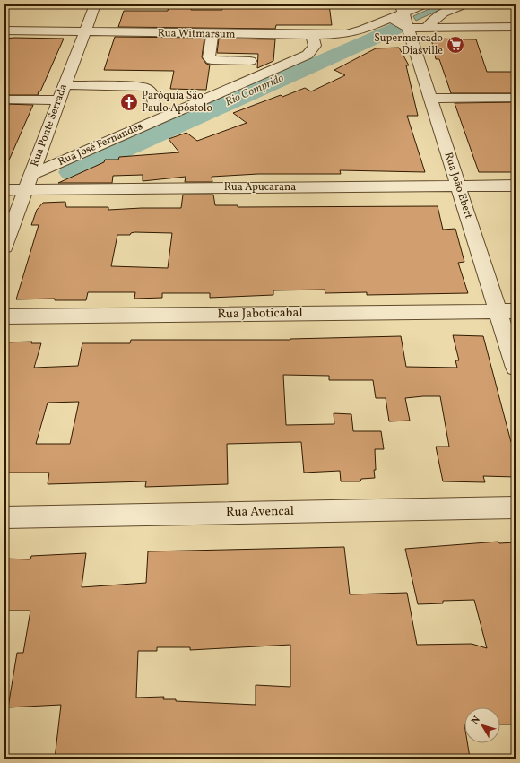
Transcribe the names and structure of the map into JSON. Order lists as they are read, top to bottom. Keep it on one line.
{"streets":{"street":["Rua Witmarsum","Rua Ponte Serrada","Rua José Fernandes","Rua João Ebert","Rua Apucarana","Rua Jaboticabal","Rua Avencal"]},"crossings":[["Rua Witmarsum","Rua Ponte Serrada"],["Rua Witmarsum","Rua José Fernandes"],["Rua Witmarsum","Rua João Ebert"],["Rua Ponte Serrada","Rua José Fernandes"],["Rua Ponte Serrada","Rua Apucarana"],["Rua João Ebert","Rua Apucarana"],["Rua João Ebert","Rua Jaboticabal"]],"water":["Rio Comprido"],"places":{"supermarket":["Supermercado Diasville"],"church":["Paróquia São Paulo Apóstolo"]},"north":"top left"}
